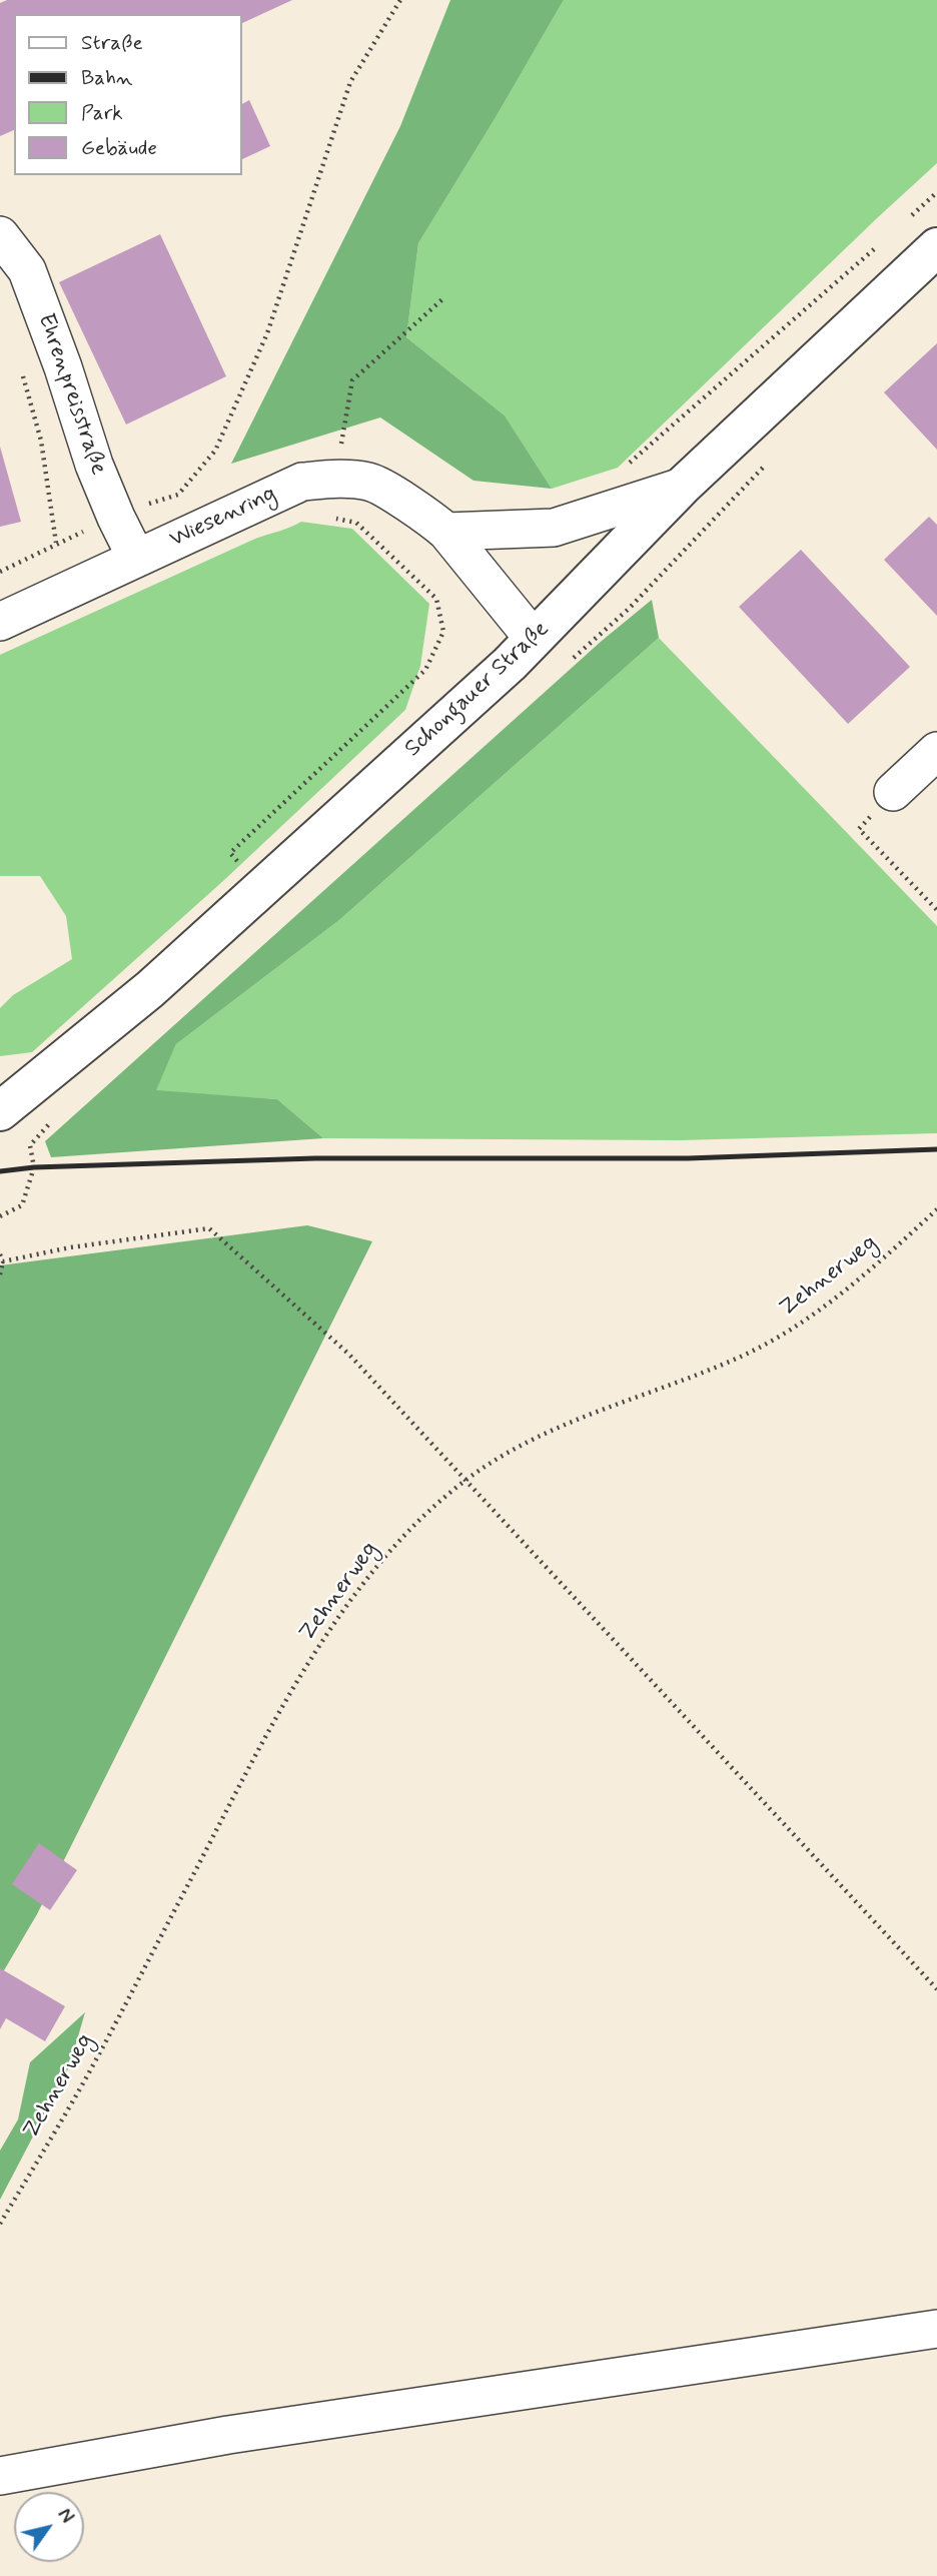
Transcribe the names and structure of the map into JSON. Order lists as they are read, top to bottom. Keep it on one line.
{"streets":{"main road":["Schongauer Straße"],"street":["Ehrenpreisstraße","Wiesenring"],"path":["Zehnerweg"]},"crossings":[["Ehrenpreisstraße","Wiesenring"],["Wiesenring","Schongauer Straße"]],"legend":["Straße","Bahn","Park","Gebäude"],"north":"top right"}
